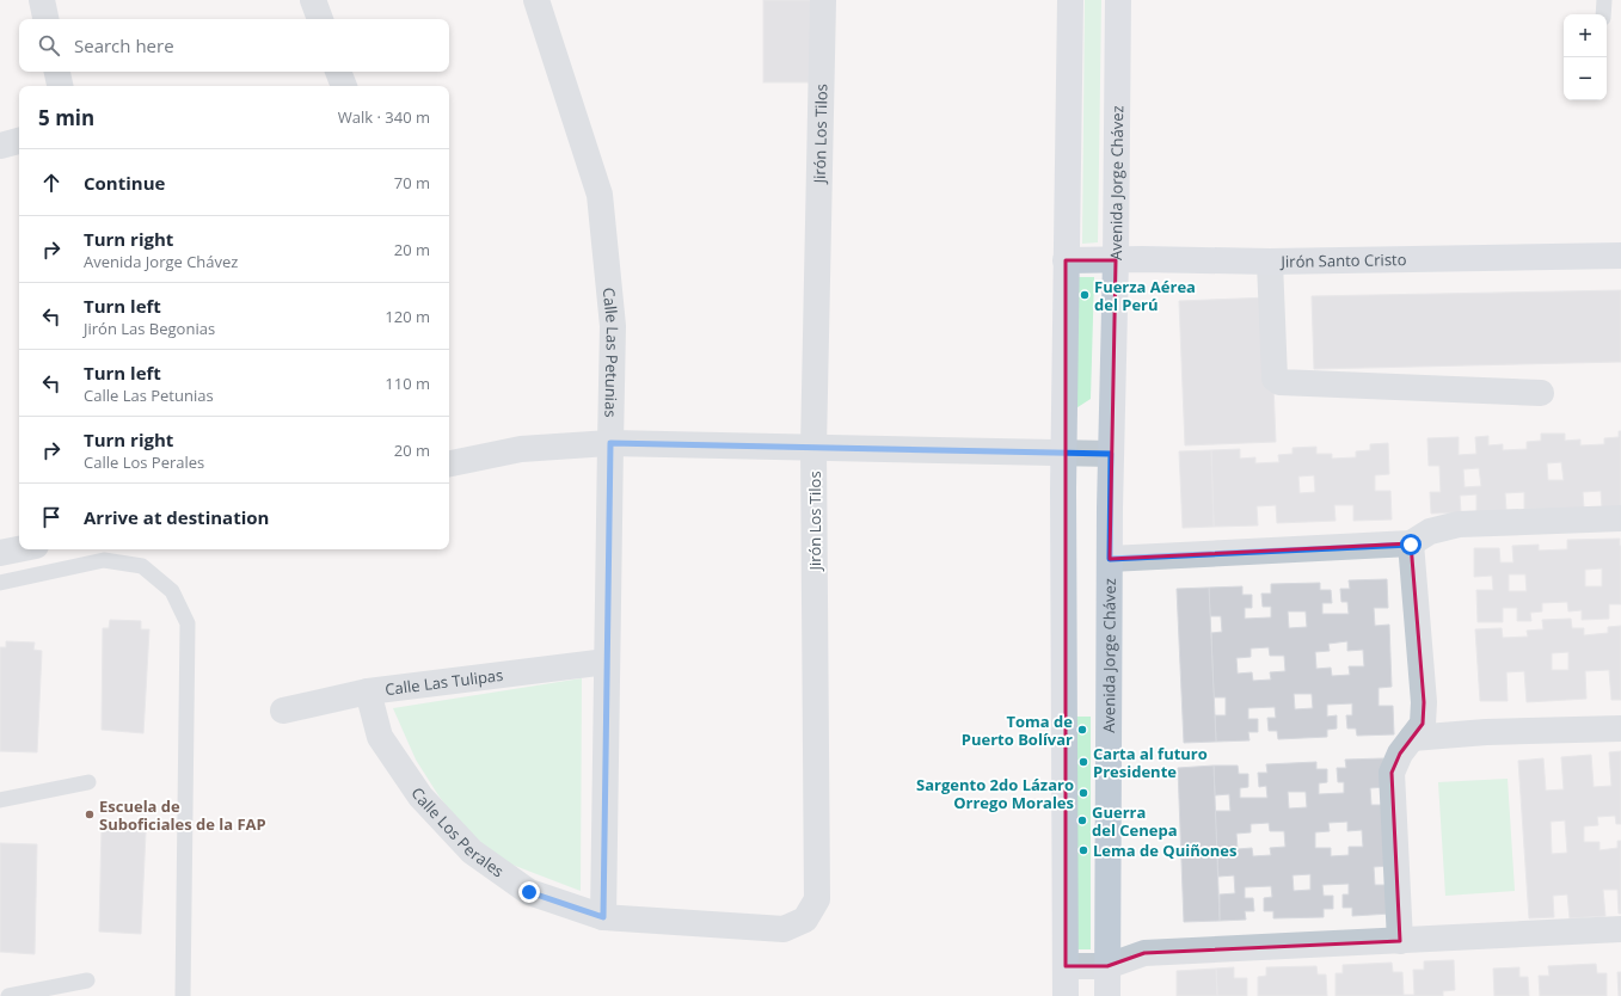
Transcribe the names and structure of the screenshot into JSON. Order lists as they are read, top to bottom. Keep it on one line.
{"streets":{"main road":["Avenida Jorge Chávez","Jirón Santo Cristo"],"street":["Jirón Los Tilos","Calle Las Petunias","Calle Las Tulipas","Calle Los Perales"]},"crossings":[["Jirón Los Tilos","Calle Los Perales"],["Avenida Jorge Chávez","Jirón Santo Cristo"],["Calle Las Petunias","Calle Las Tulipas"],["Calle Las Petunias","Calle Los Perales"],["Calle Las Tulipas","Calle Los Perales"]],"places":["Fuerza Aérea del Perú","Toma de Puerto Bolívar","Carta al futuro Presidente","Sargento 2do Lázaro Orrego Morales","Escuela de Suboficiales de la FAP","Guerra del Cenepa","Lema de Quiñones"],"page":{"map_buttons":["+","−"],"search":"Search here","heading":["5 min","Walk · 340 m"],"list":[["Continue","70 m"],["Turn right","Avenida Jorge Chávez","20 m"],["Turn left","Jirón Las Begonias","120 m"],["Turn left","Calle Las Petunias","110 m"],["Turn right","Calle Los Perales","20 m"],"Arrive at destination"]}}
